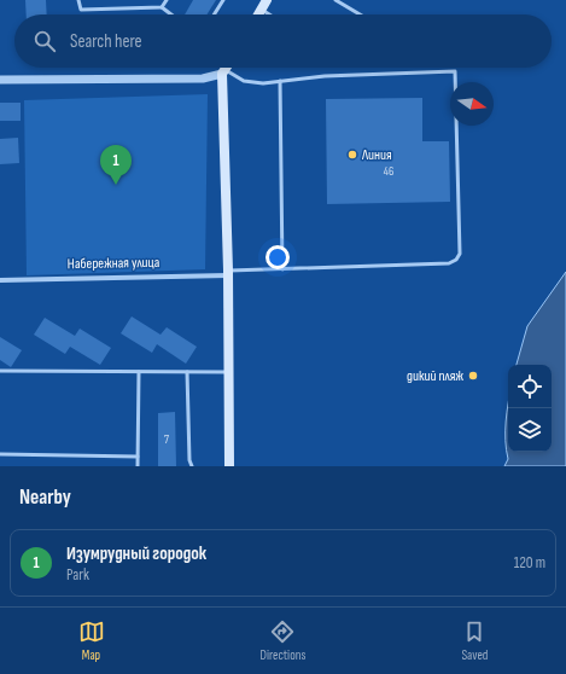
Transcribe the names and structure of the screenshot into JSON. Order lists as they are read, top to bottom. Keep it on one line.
{"streets":{"street":["Набережная улица"]},"places":["Линия","дикий пляж"],"house_numbers":["46","7"],"north":"right","page":{"search":"Search here","pins":"1","heading":"Nearby","list":[{"mark":"1","name":"Изумрудный городок","note":"Park","value":"120 m"}],"nav":["Map","Directions","Saved"]}}
